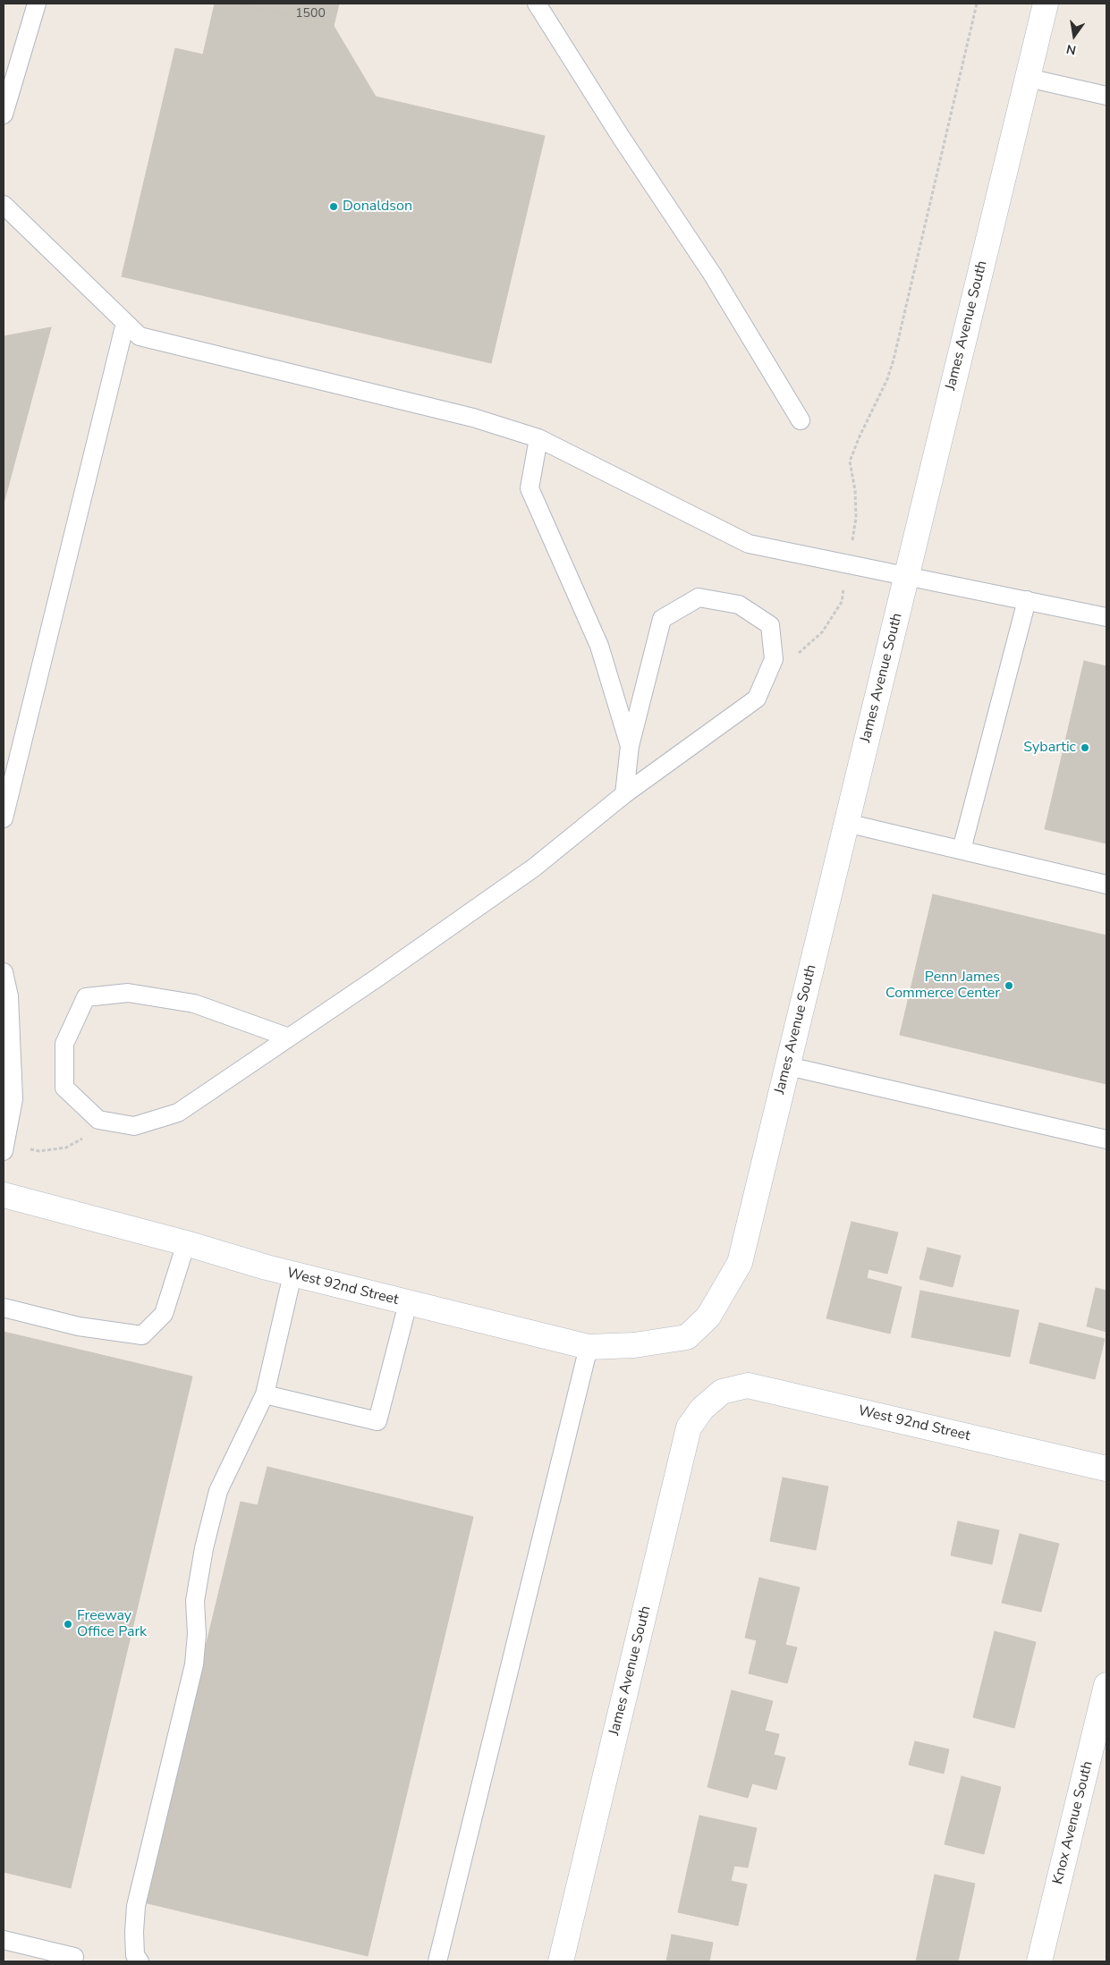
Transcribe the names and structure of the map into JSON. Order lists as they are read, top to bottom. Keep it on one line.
{"streets":{"street":["James Avenue South","West 92nd Street","Knox Avenue South"]},"crossings":[["James Avenue South","West 92nd Street"]],"places":["Donaldson","Sybartic","Penn James Commerce Center","Freeway Office Park"],"house_numbers":["1500"],"north":"bottom"}
